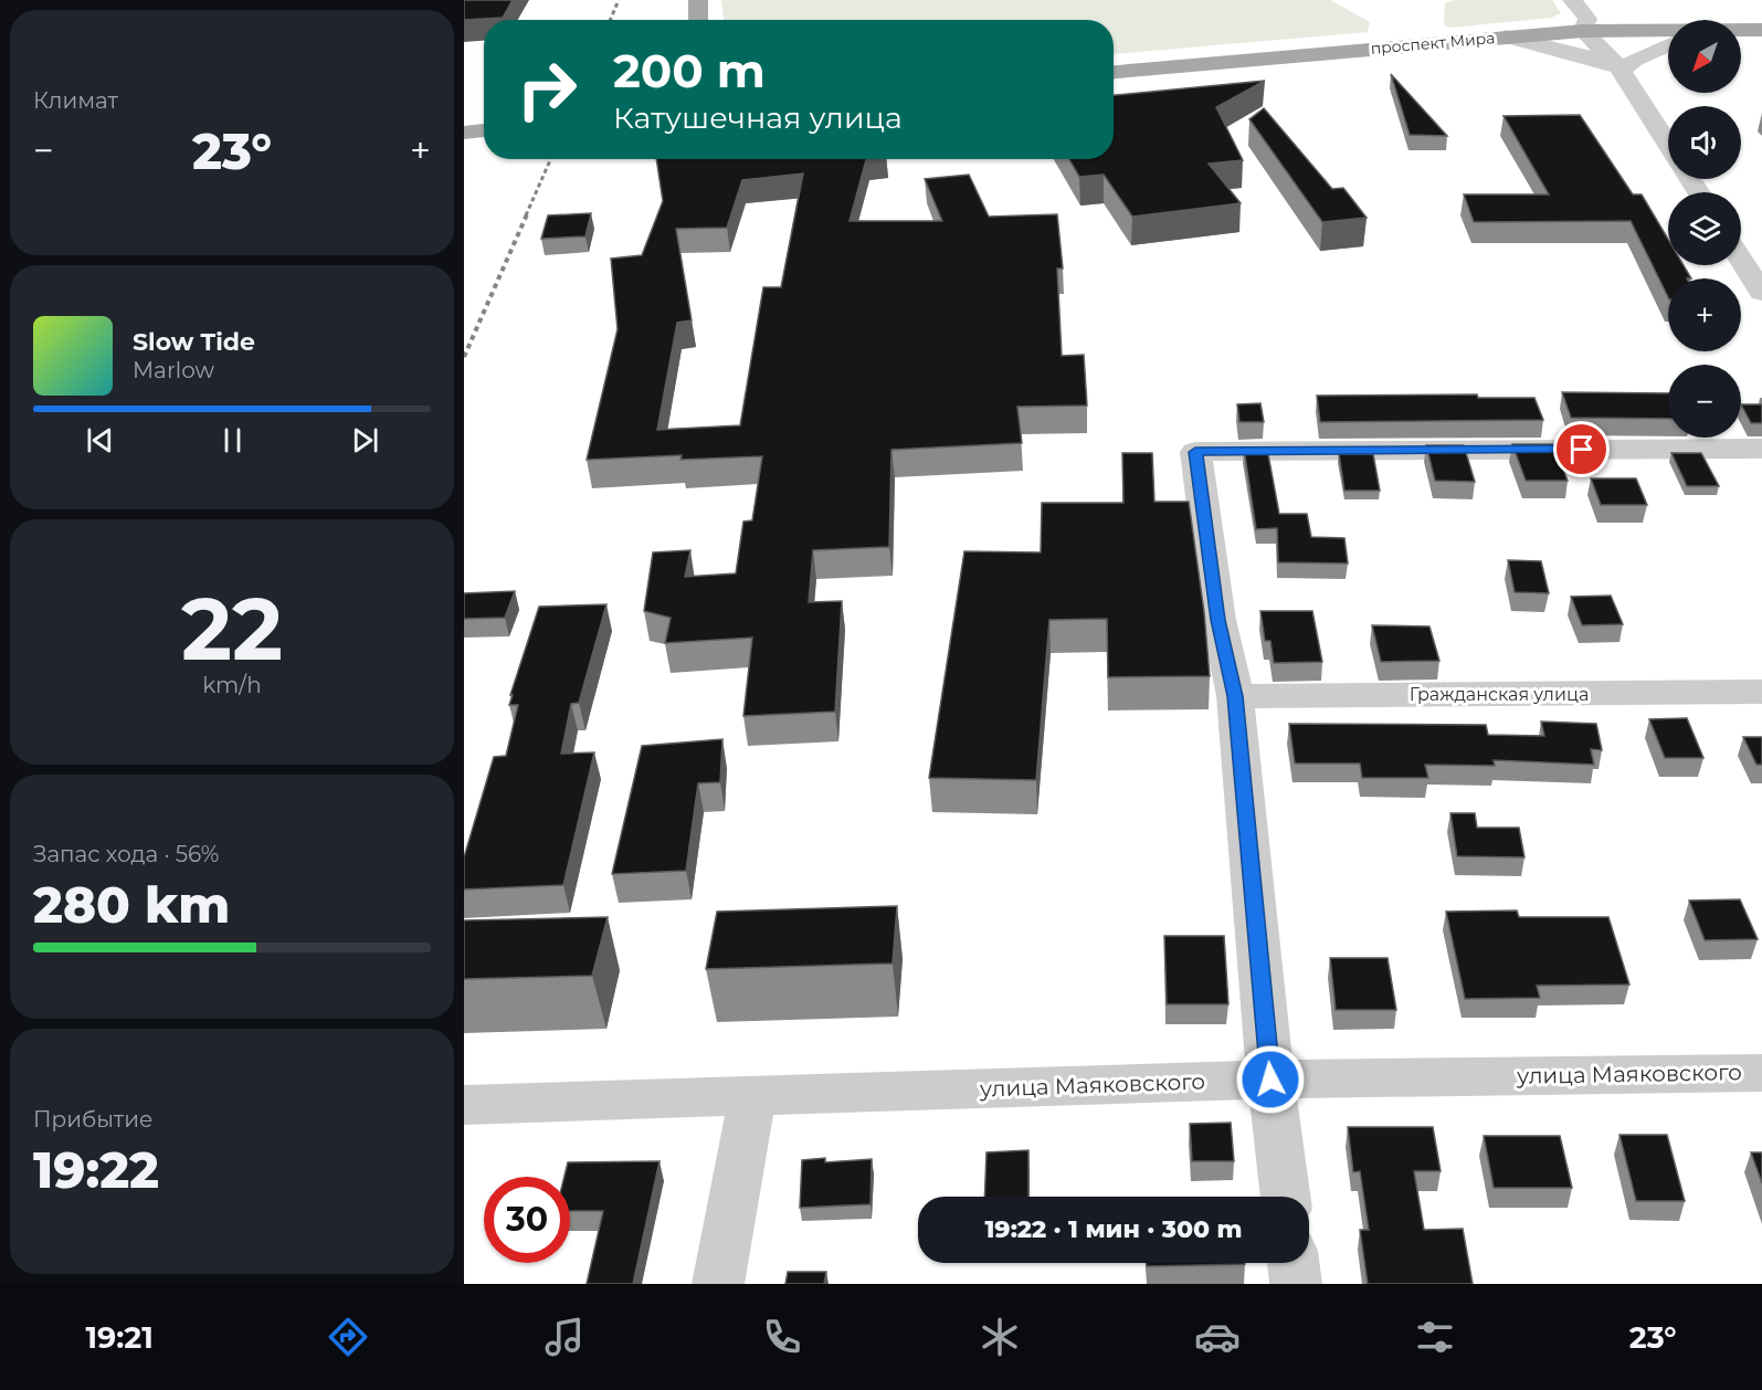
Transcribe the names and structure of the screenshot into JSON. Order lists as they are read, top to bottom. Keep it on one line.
{"streets":{"main road":["проспект Мира"],"street":["Гражданская улица","улица Маяковского"]},"north":"bottom left","page":{"tile":["Климат",["22","km/h"],["Запас хода · 56%","280 km"],["Прибытие","19:22"]],"map_buttons":["+","−"],"turn":["200 m","Катушечная улица"],"heat":["−","23°","+"],"song":["Slow Tide","Marlow"],"limit":"30","trip":"19:22 · 1 мин · 300 m","tabs":["19:21","23°"]}}
